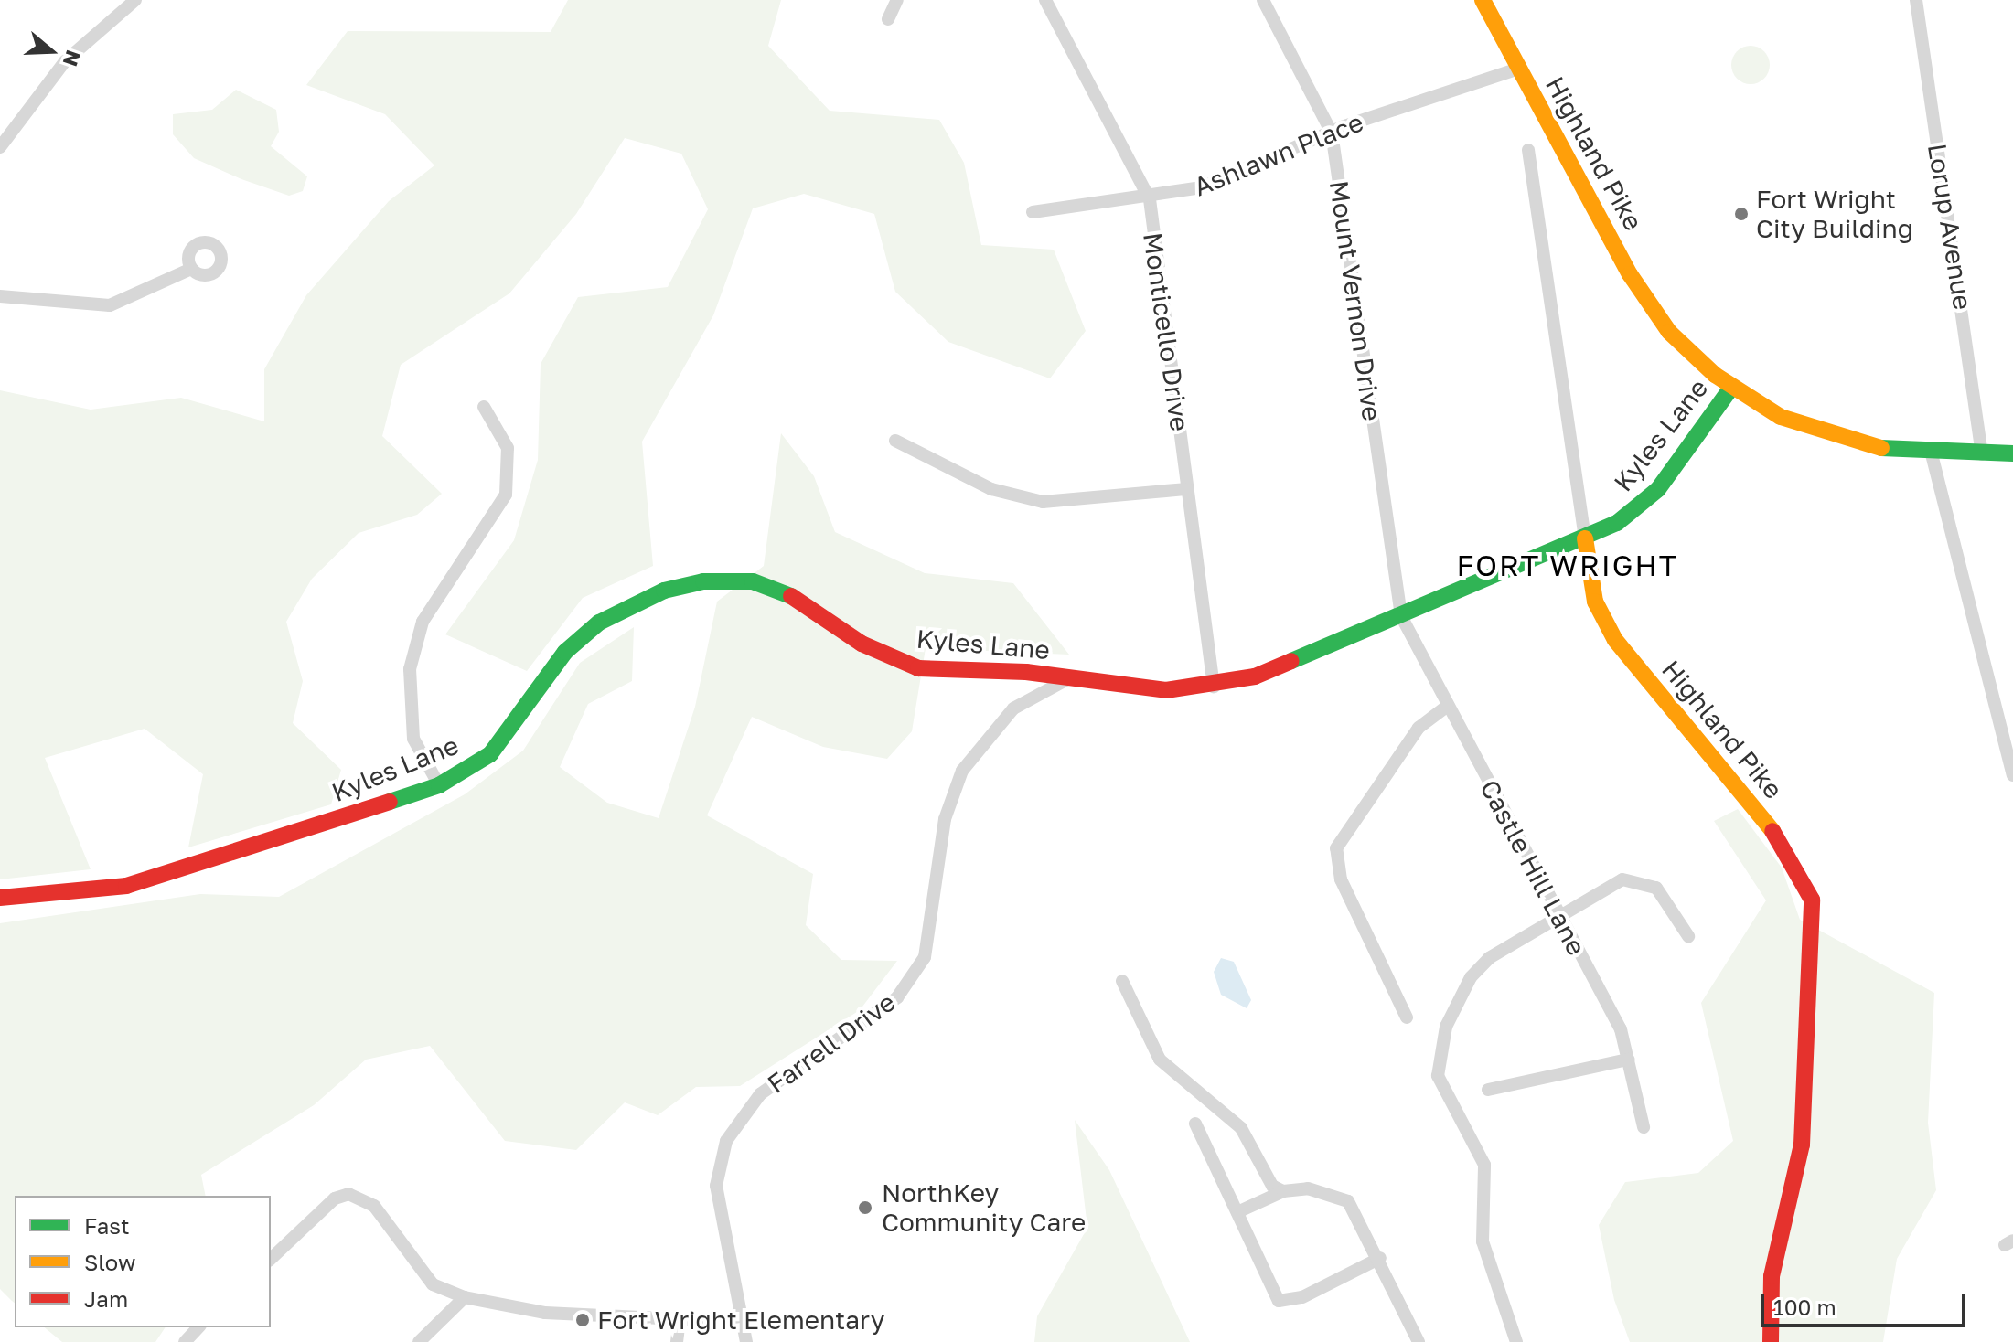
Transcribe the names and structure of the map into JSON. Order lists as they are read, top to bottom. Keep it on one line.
{"streets":{"main road":["Highland Pike","Kyles Lane"],"street":["Ashlawn Place","Lorup Avenue","Mount Vernon Drive","Monticello Drive","Castle Hill Lane","Farrell Drive"]},"crossings":[["Highland Pike","Ashlawn Place"],["Highland Pike","Kyles Lane"],["Ashlawn Place","Mount Vernon Drive"],["Ashlawn Place","Monticello Drive"],["Lorup Avenue","Kyles Lane"],["Mount Vernon Drive","Kyles Lane"],["Mount Vernon Drive","Castle Hill Lane"],["Monticello Drive","Kyles Lane"],["Kyles Lane","Castle Hill Lane"],["Kyles Lane","Farrell Drive"]],"districts":["FORT WRIGHT"],"places":["Fort Wright City Building","NorthKey Community Care","Fort Wright Elementary"],"legend":["Fast","Slow","Jam"],"scale_bar":"100 m","north":"right"}
